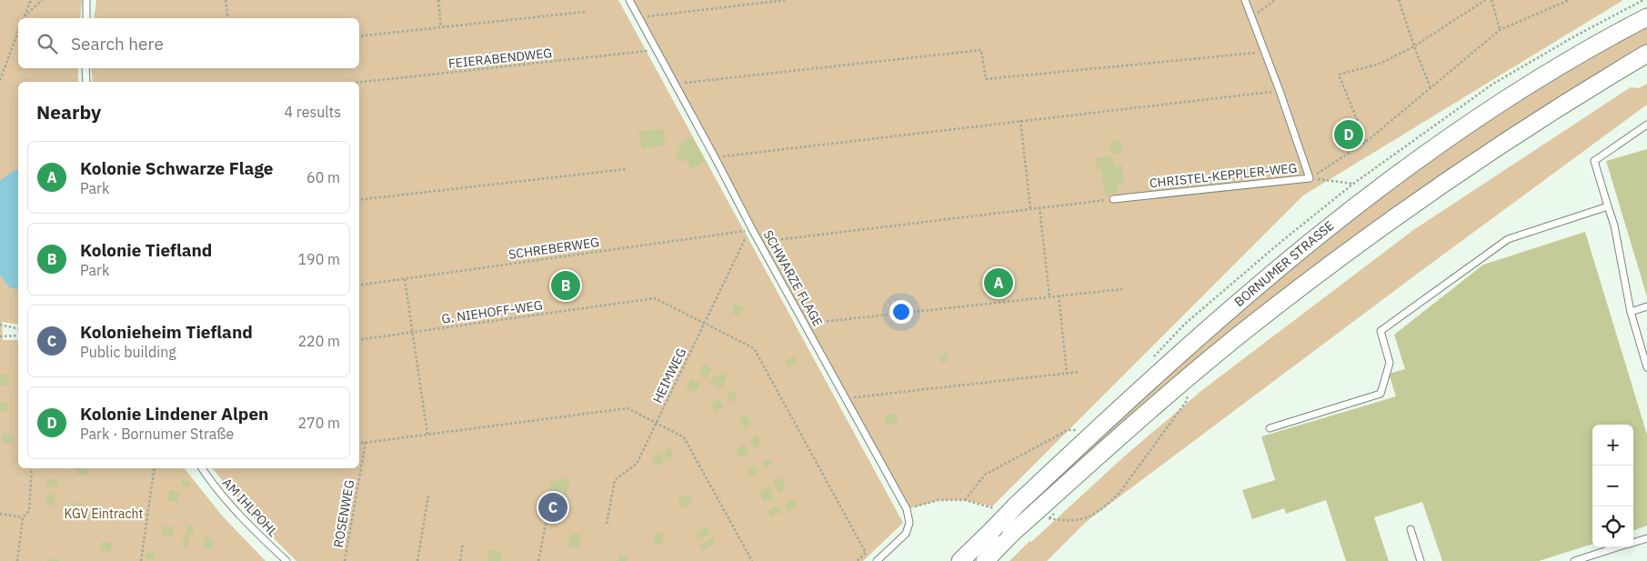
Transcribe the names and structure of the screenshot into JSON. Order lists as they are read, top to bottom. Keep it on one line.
{"streets":{"main road":["BORNUMER STRASSE"],"lane":["CHRISTEL-KEPPLER-WEG","SCHWARZE FLAGE","AM IHLPOHL"],"path":["FEIERABENDWEG","SCHREBERWEG","G. NIEHOFF-WEG","HEIMWEG","ROSENWEG"]},"crossings":[["FEIERABENDWEG","SCHWARZE FLAGE"],["SCHREBERWEG","SCHWARZE FLAGE"],["SCHREBERWEG","HEIMWEG"],["G. NIEHOFF-WEG","HEIMWEG"]],"parks":["KGV Eintracht"],"page":{"search":"Search here","heading":["Nearby","4 results"],"pins":["D","A","B","C"],"list":[{"mark":"A","name":"Kolonie Schwarze Flage","note":"Park","value":"60 m"},{"mark":"B","name":"Kolonie Tiefland","note":"Park","value":"190 m"},{"mark":"C","name":"Kolonieheim Tiefland","note":"Public building","value":"220 m"},{"mark":"D","name":"Kolonie Lindener Alpen","note":"Park · Bornumer Straße","value":"270 m"}],"map_buttons":["+","−"]}}
